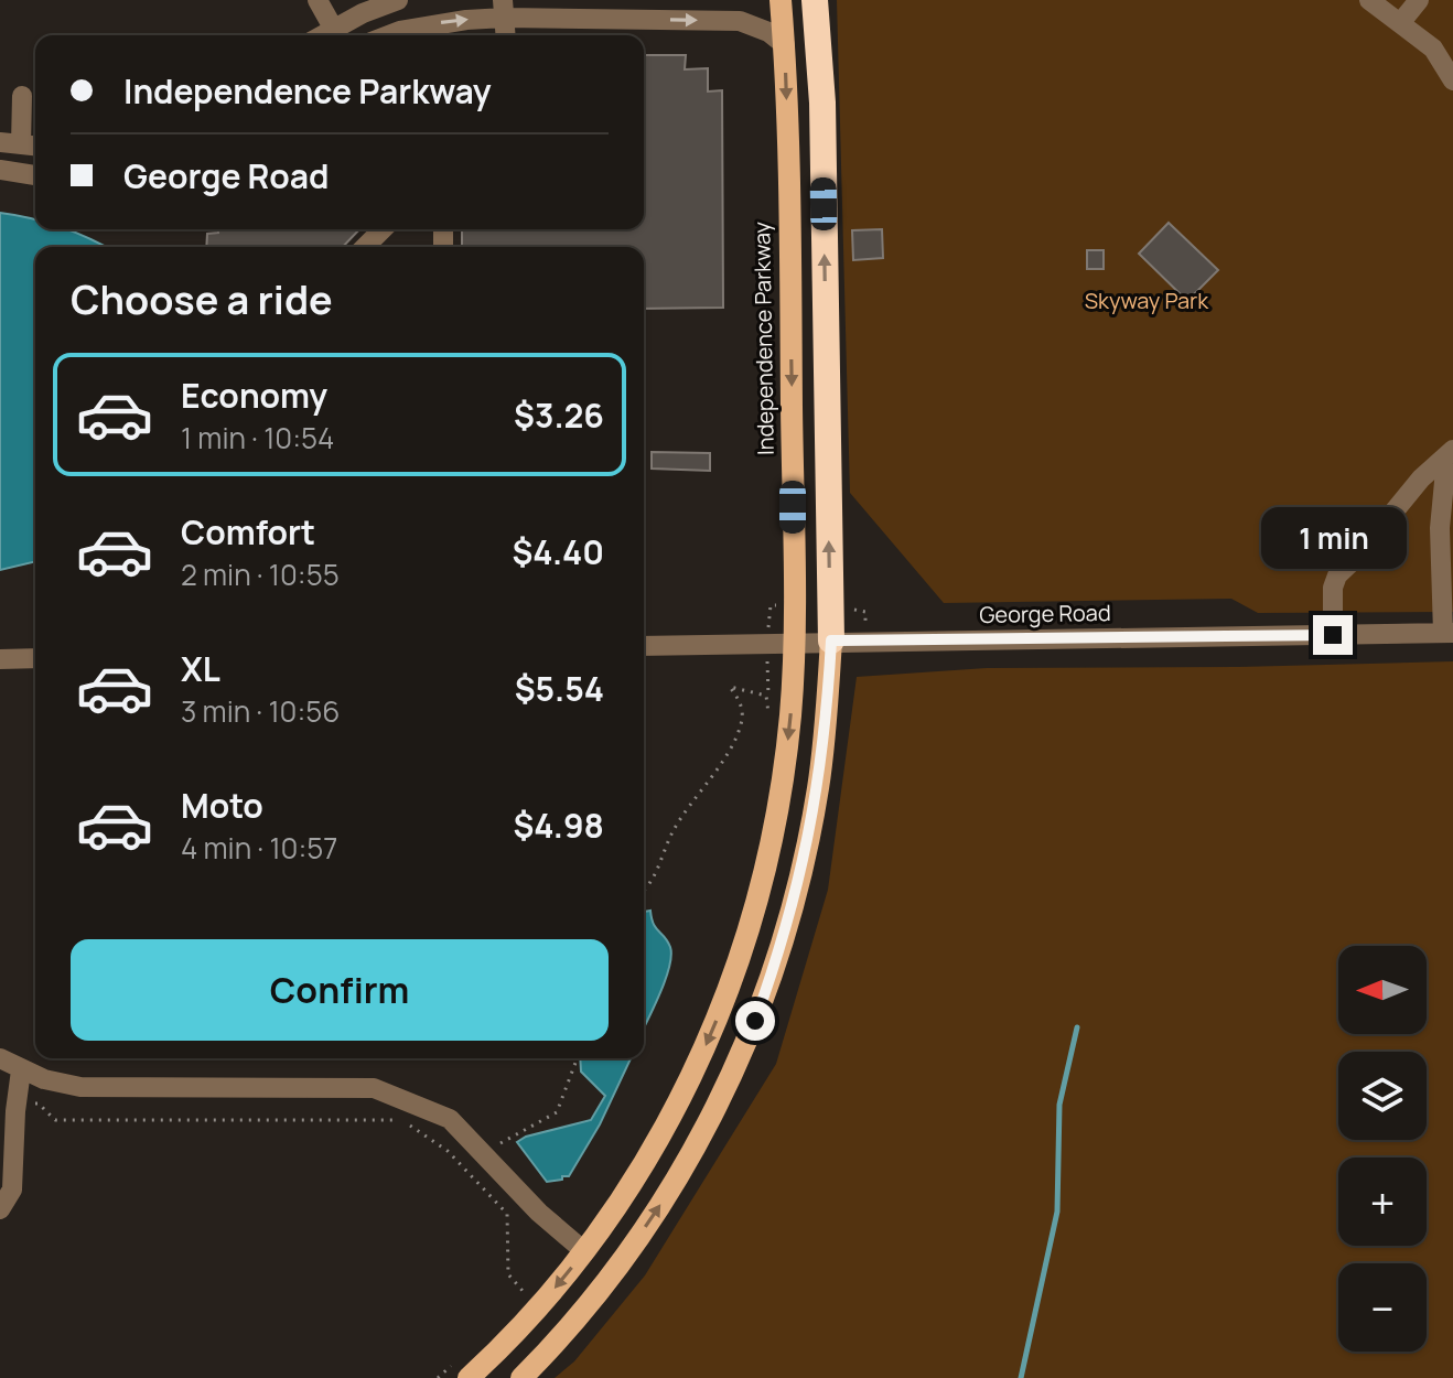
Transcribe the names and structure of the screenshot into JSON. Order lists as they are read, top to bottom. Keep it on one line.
{"streets":{"main road":["Independence Parkway"],"street":["George Road"]},"crossings":[["Independence Parkway","George Road"]],"parks":["Skyway Park"],"north":"left","page":{"banner":["Independence Parkway","George Road"],"heading":"Choose a ride","list":[{"name":"Economy","note":"1 min · 10:54","value":"$3.26"},{"name":"Comfort","note":"2 min · 10:55","value":"$4.40"},{"name":"XL","note":"3 min · 10:56","value":"$5.54"},{"name":"Moto","note":"4 min · 10:57","value":"$4.98"}],"bubble":"1 min","buttons":"Confirm","map_buttons":["+","−"]}}
